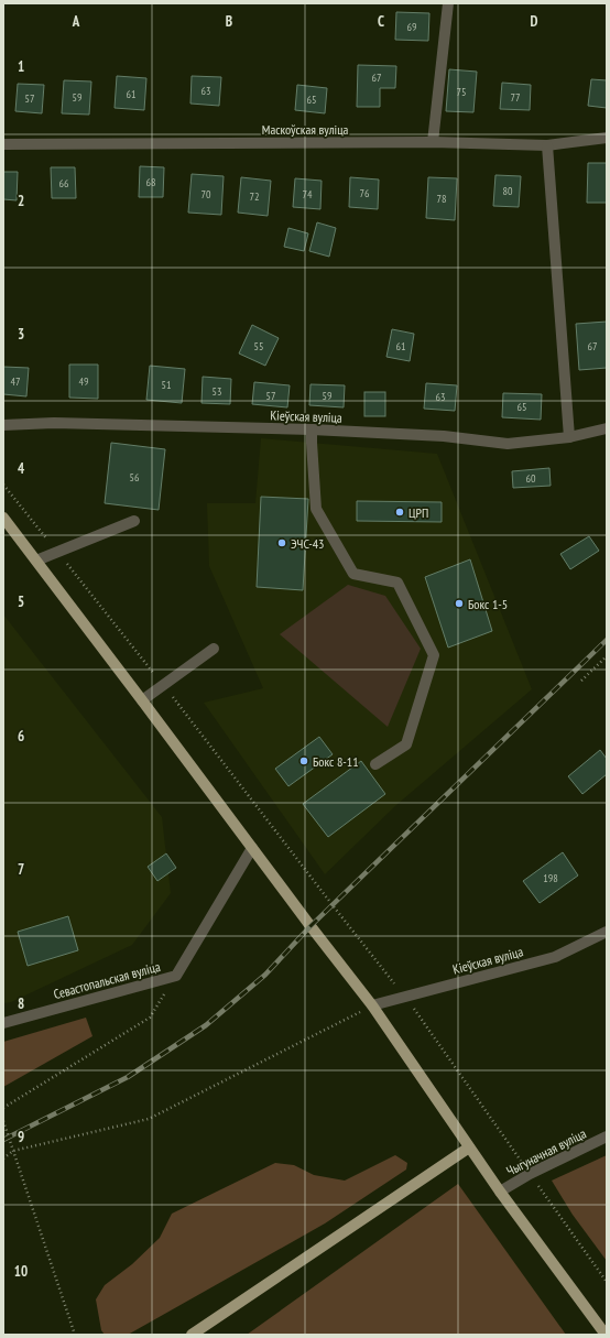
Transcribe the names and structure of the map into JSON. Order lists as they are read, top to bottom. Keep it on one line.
{"streets":{"street":["Маскоўская вуліца","Кіеўская вуліца","Севастопальская вуліца","Чыгуначная вуліца"]},"places":["ЦРП","ЭЧС-43","Бокс 1-5","Бокс 8-11"],"house_numbers":["69","67","63","75","61","59","77","57","65","68","66","80","76","70","74","72","78","55","61","67","47","49","51","53","57","59","63","65","56","60","198"],"grid":{"columns":["A","B","C","D"],"rows":["1","2","3","4","5","6","7","8","9","10"]}}
